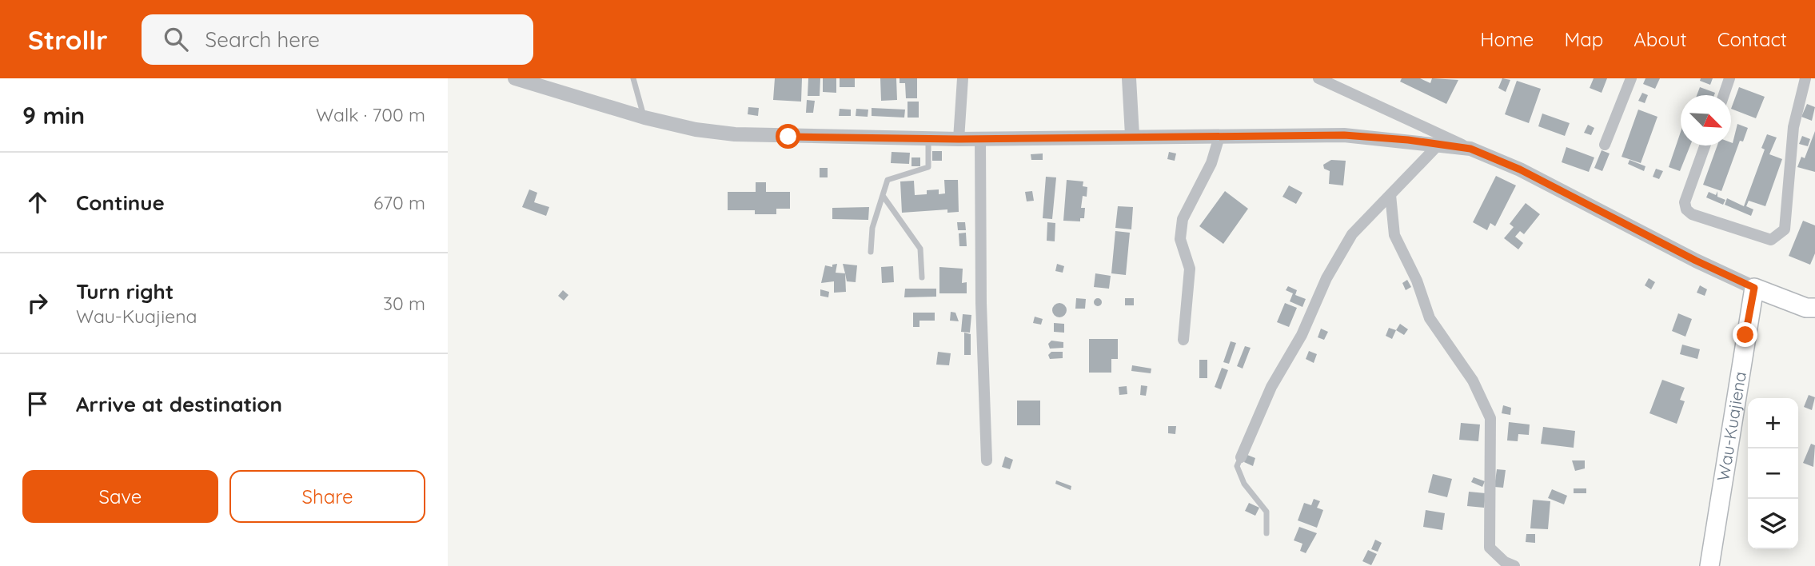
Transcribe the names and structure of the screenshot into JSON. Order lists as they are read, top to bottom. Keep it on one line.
{"streets":{"main road":["Wau-Kuajiena"]},"north":"bottom right","page":{"header":"Strollr","search":"Search here","nav":["Home","Map","About","Contact"],"heading":["9 min","Walk · 700 m"],"list":[["Continue","670 m"],["Turn right","Wau-Kuajiena","30 m"],"Arrive at destination"],"map_buttons":["+","−"],"buttons":["Save","Share"]}}
